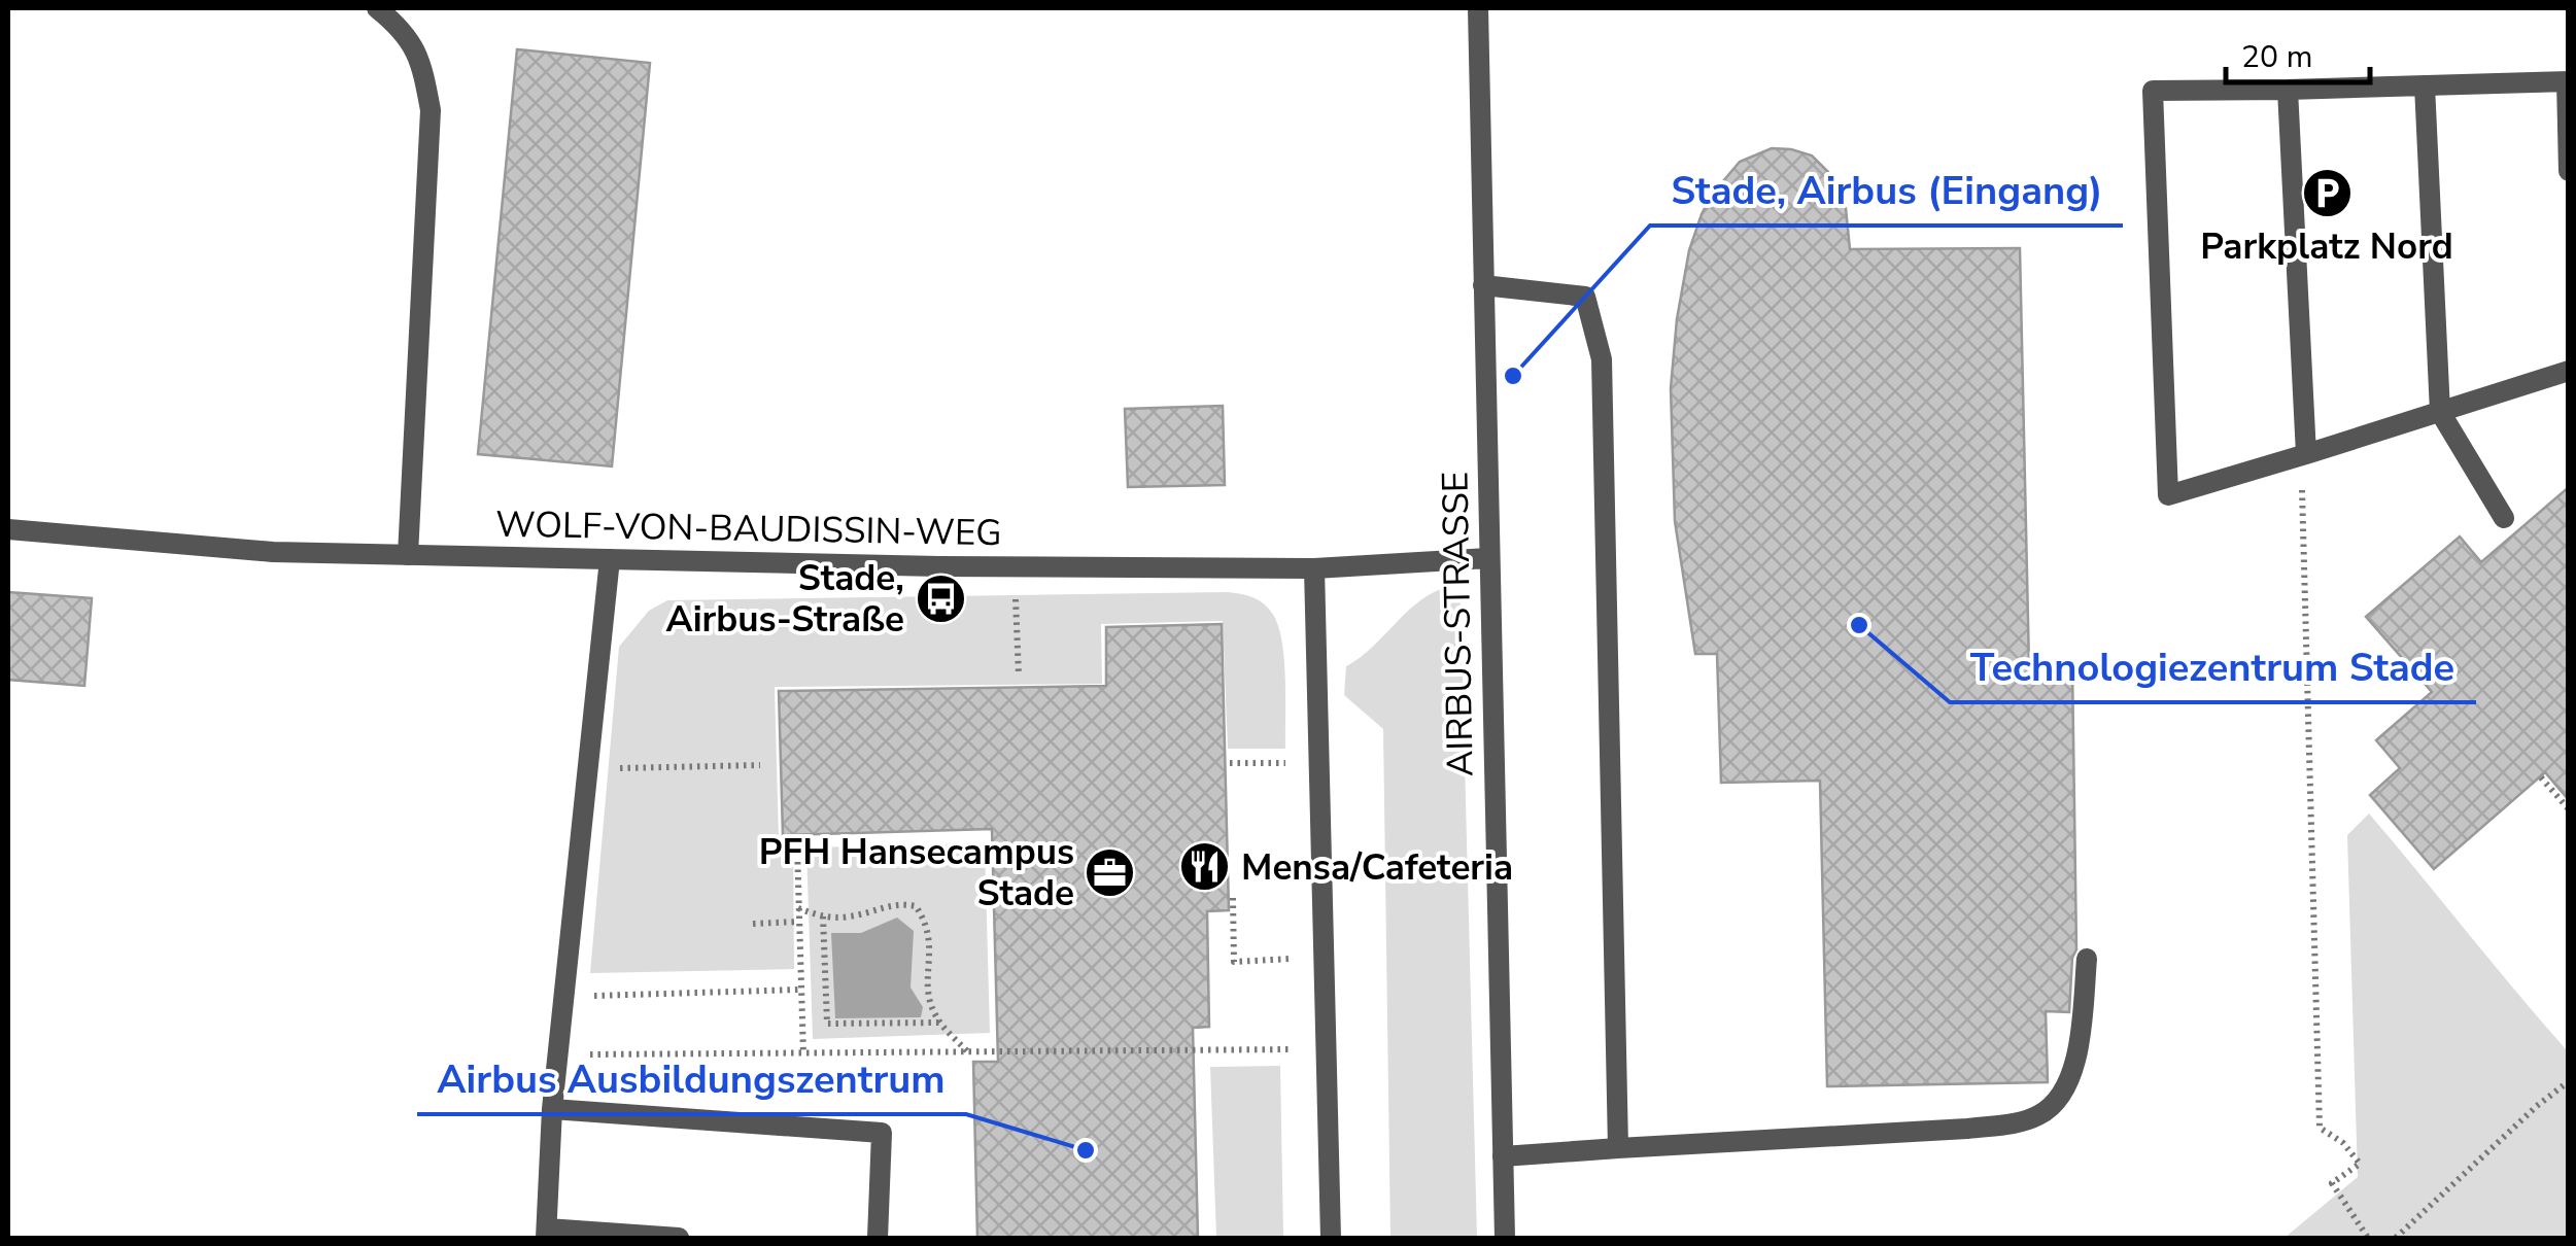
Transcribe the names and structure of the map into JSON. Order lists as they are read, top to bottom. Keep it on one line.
{"streets":{"street":["WOLF-VON-BAUDISSIN-WEG","AIRBUS-STRASSE"]},"crossings":[["WOLF-VON-BAUDISSIN-WEG","AIRBUS-STRASSE"]],"places":{"parking":["Parkplatz Nord"],"other":["Stade, Airbus (Eingang)","Technologiezentrum Stade","Airbus Ausbildungszentrum"],"bus stop":["Stade, Airbus-Straße"],"restaurant":["Mensa/Cafeteria"],"office":["PFH Hansecampus Stade"]},"scale_bar":"20 m"}
